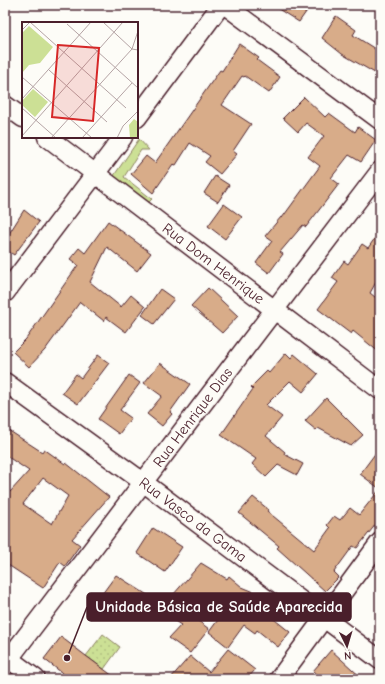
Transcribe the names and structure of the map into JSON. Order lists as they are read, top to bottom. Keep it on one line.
{"streets":{"street":["Rua Dom Henrique","Rua Henrique Dias","Rua Vasco da Gama"]},"crossings":[["Rua Dom Henrique","Rua Henrique Dias"],["Rua Henrique Dias","Rua Vasco da Gama"]],"places":["Unidade Básica de Saúde Aparecida"],"north":"bottom"}
